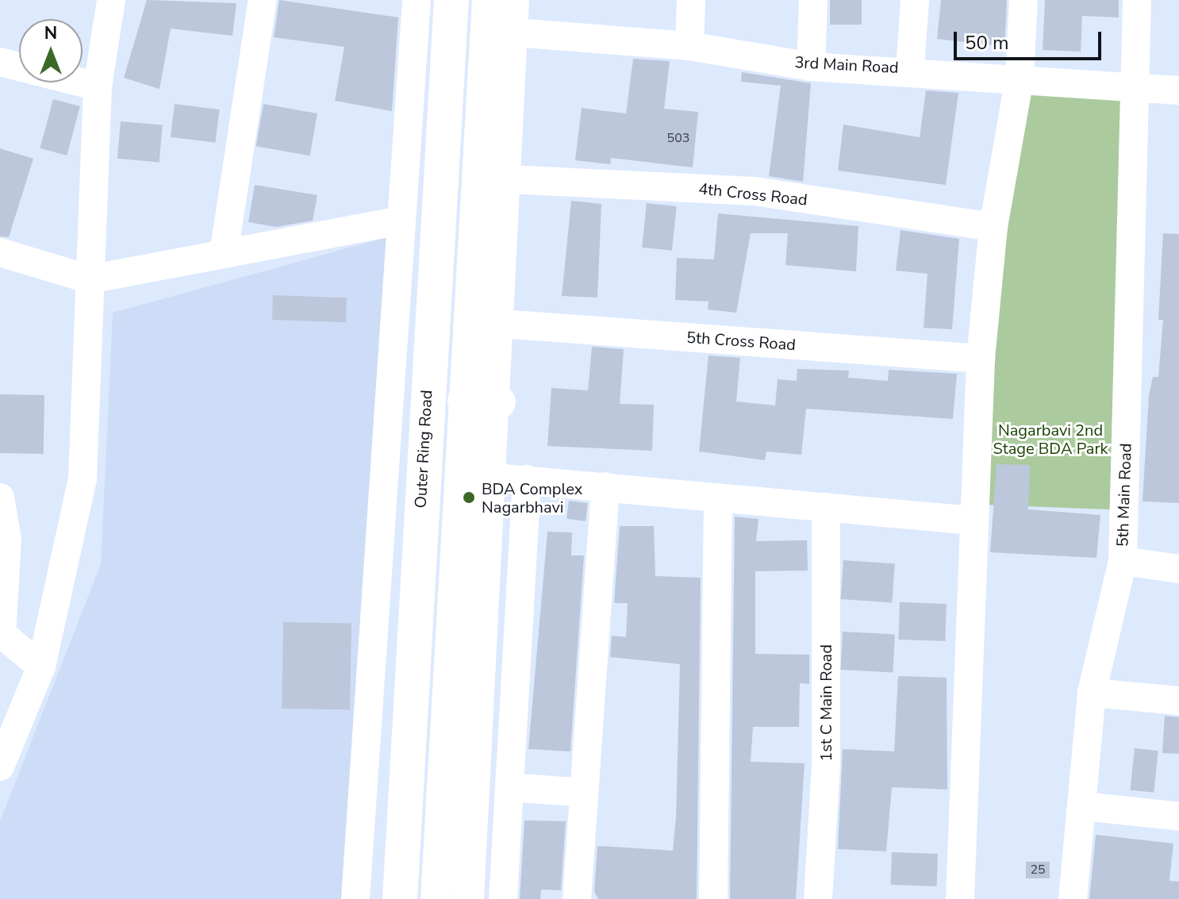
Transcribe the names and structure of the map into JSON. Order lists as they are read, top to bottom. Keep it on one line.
{"streets":{"highway":["Outer Ring Road"],"street":["3rd Main Road","4th Cross Road","5th Cross Road","5th Main Road","1st C Main Road"]},"crossings":[["3rd Main Road","5th Main Road"]],"parks":["Nagarbavi 2nd Stage BDA Park"],"places":["BDA Complex Nagarbhavi"],"house_numbers":["503","25"],"scale_bar":"50 m","north":"top"}
